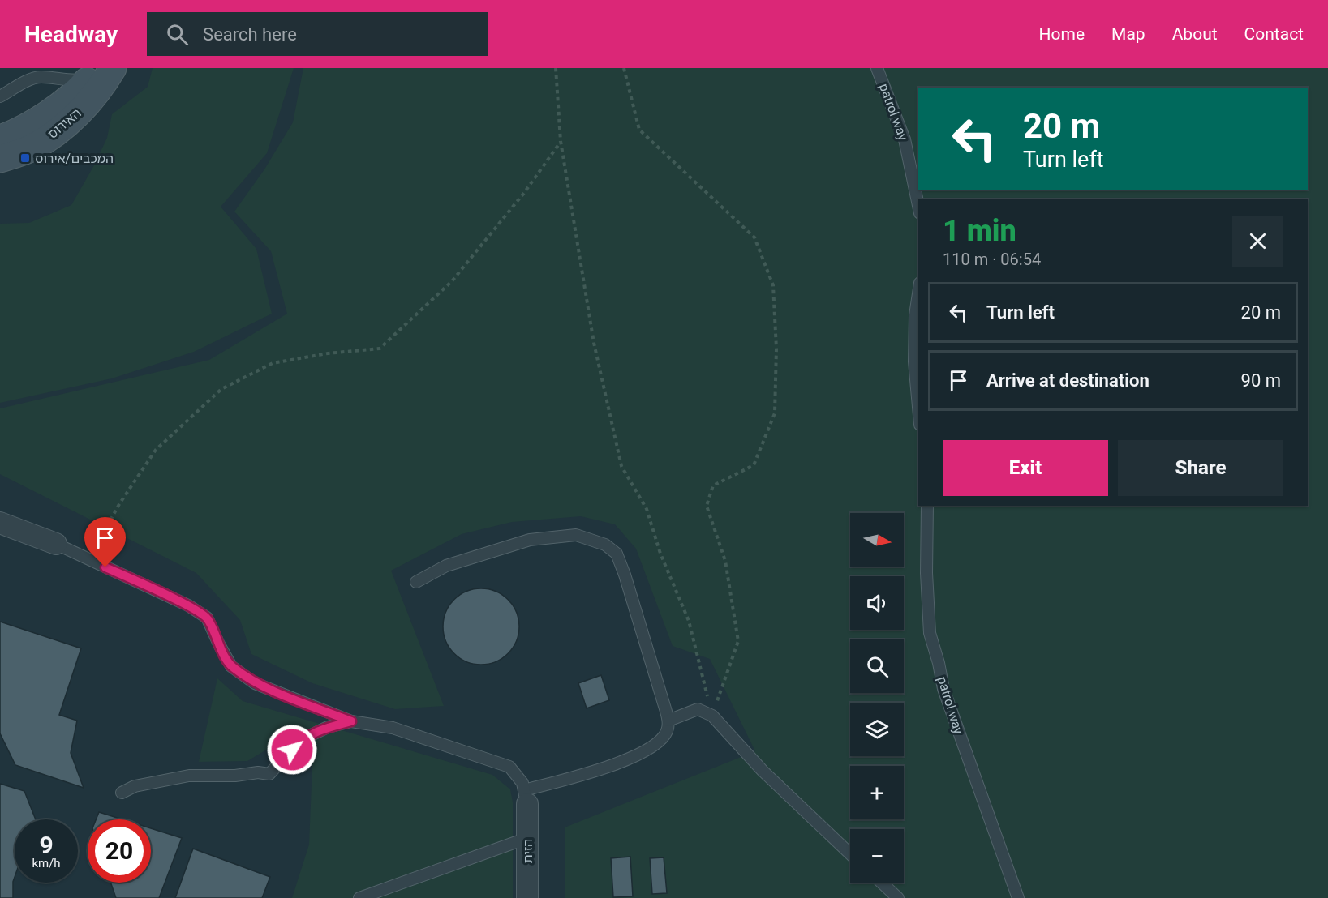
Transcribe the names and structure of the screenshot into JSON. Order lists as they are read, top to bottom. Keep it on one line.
{"streets":{"street":["האירוס","הזית"],"lane":["patrol way"]},"places":{"transit":["המכבים/אירוס"]},"north":"right","page":{"header":"Headway","search":"Search here","nav":["Home","Map","About","Contact"],"turn":["20 m","Turn left"],"heading":["1 min","110 m · 06:54"],"list":[{"name":"Turn left","value":"20 m"},{"name":"Arrive at destination","value":"90 m"}],"buttons":["Exit","Share"],"map_buttons":["+","−"],"speed":"9 km/h","limit":"20"}}
